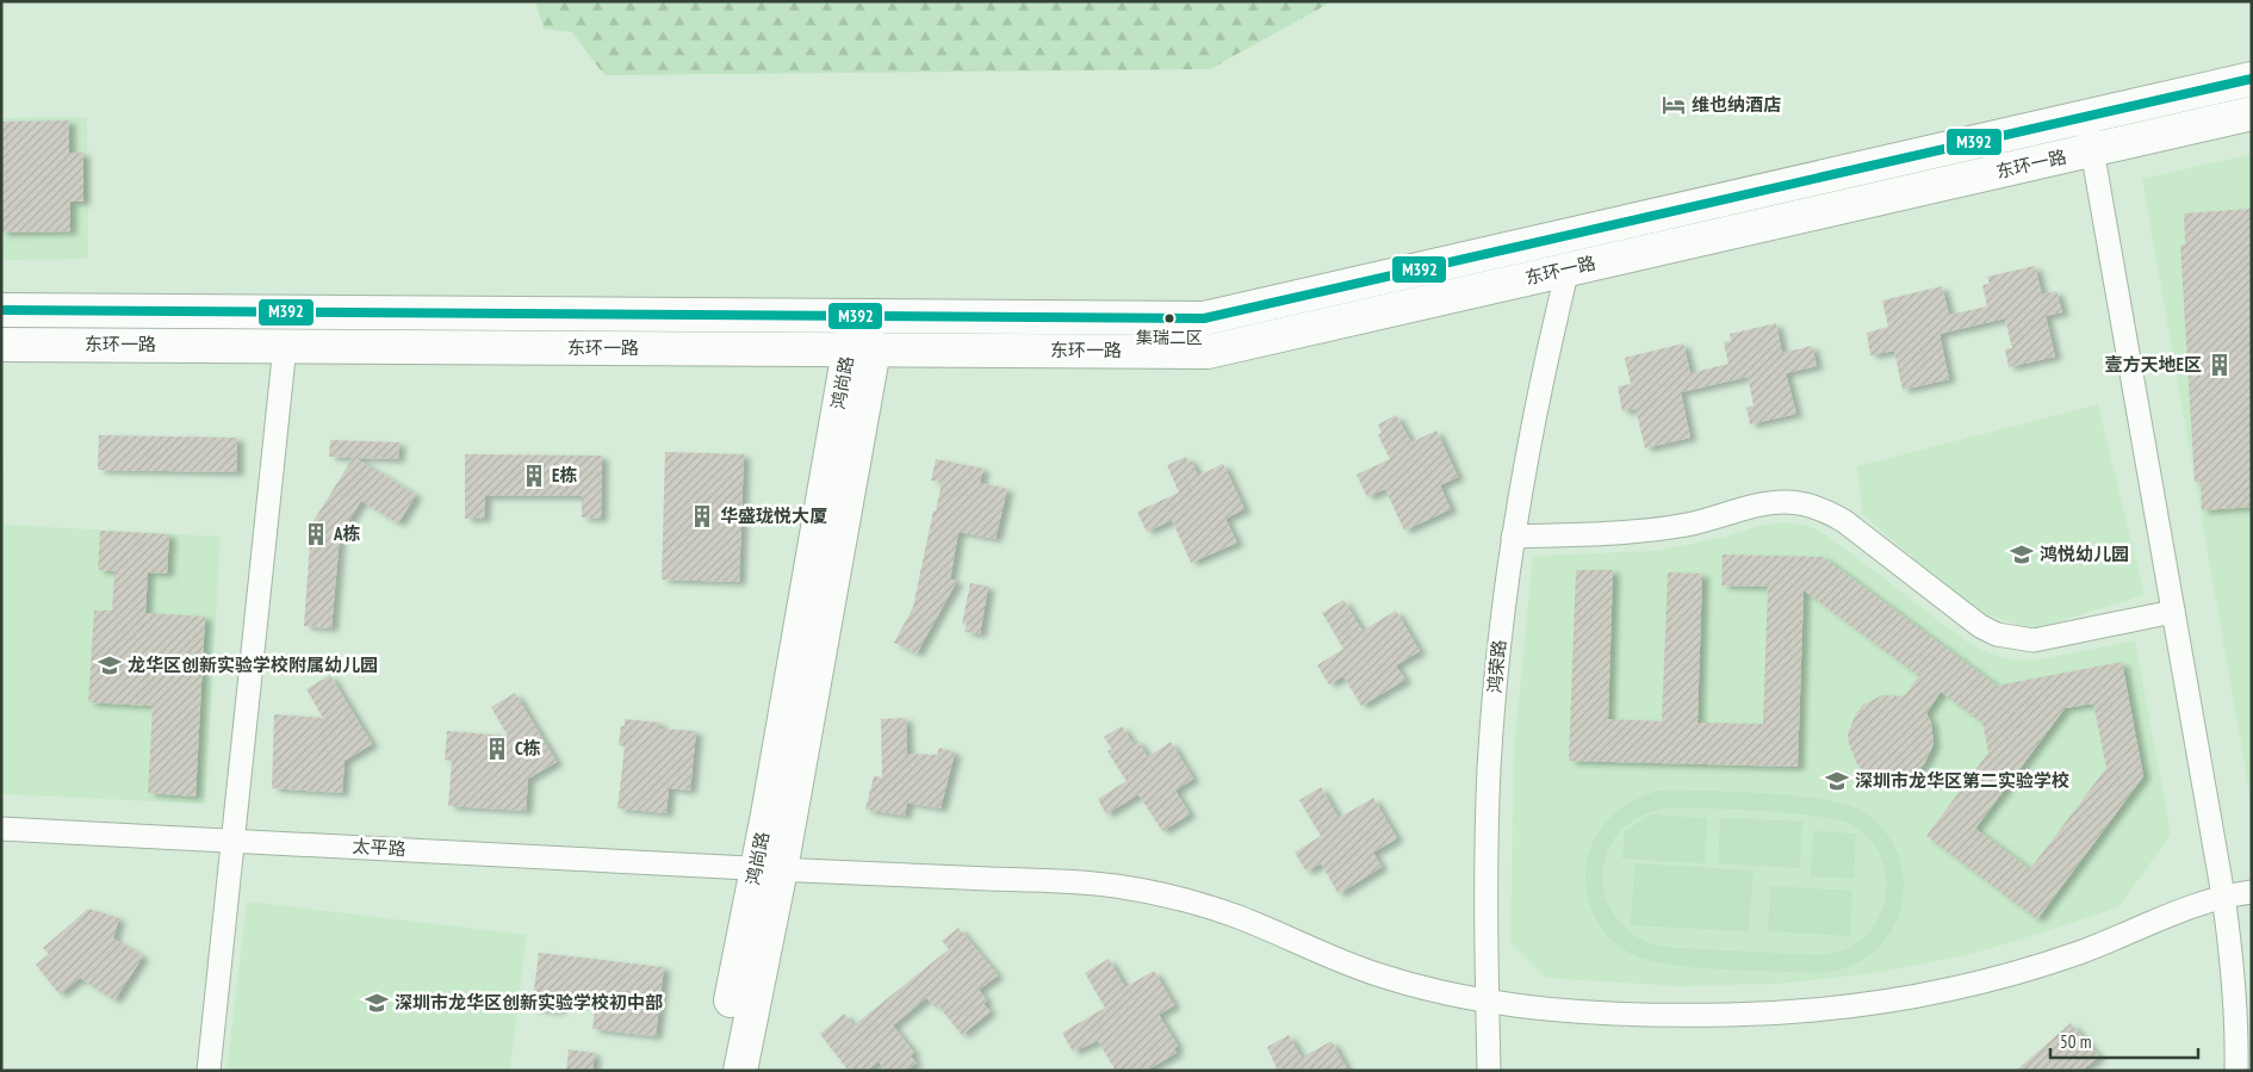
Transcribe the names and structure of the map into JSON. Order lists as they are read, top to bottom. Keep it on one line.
{"streets":{"main road":["东环一路","鸿尚路"],"street":["鸿荣路","太平路"]},"crossings":[["东环一路","鸿尚路"],["东环一路","鸿荣路"],["鸿尚路","太平路"],["鸿荣路","太平路"]],"places":{"hotel":["维也纳酒店"],"other":["集瑞二区"],"building":["壹方天地E区","E栋","华盛珑悦大厦","A栋","C栋"],"school or university":["鸿悦幼儿园","龙华区创新实验学校附属幼儿园","深圳市龙华区第二实验学校","深圳市龙华区创新实验学校初中部"]},"lines":["transit line M392"],"scale_bar":"50 m"}
